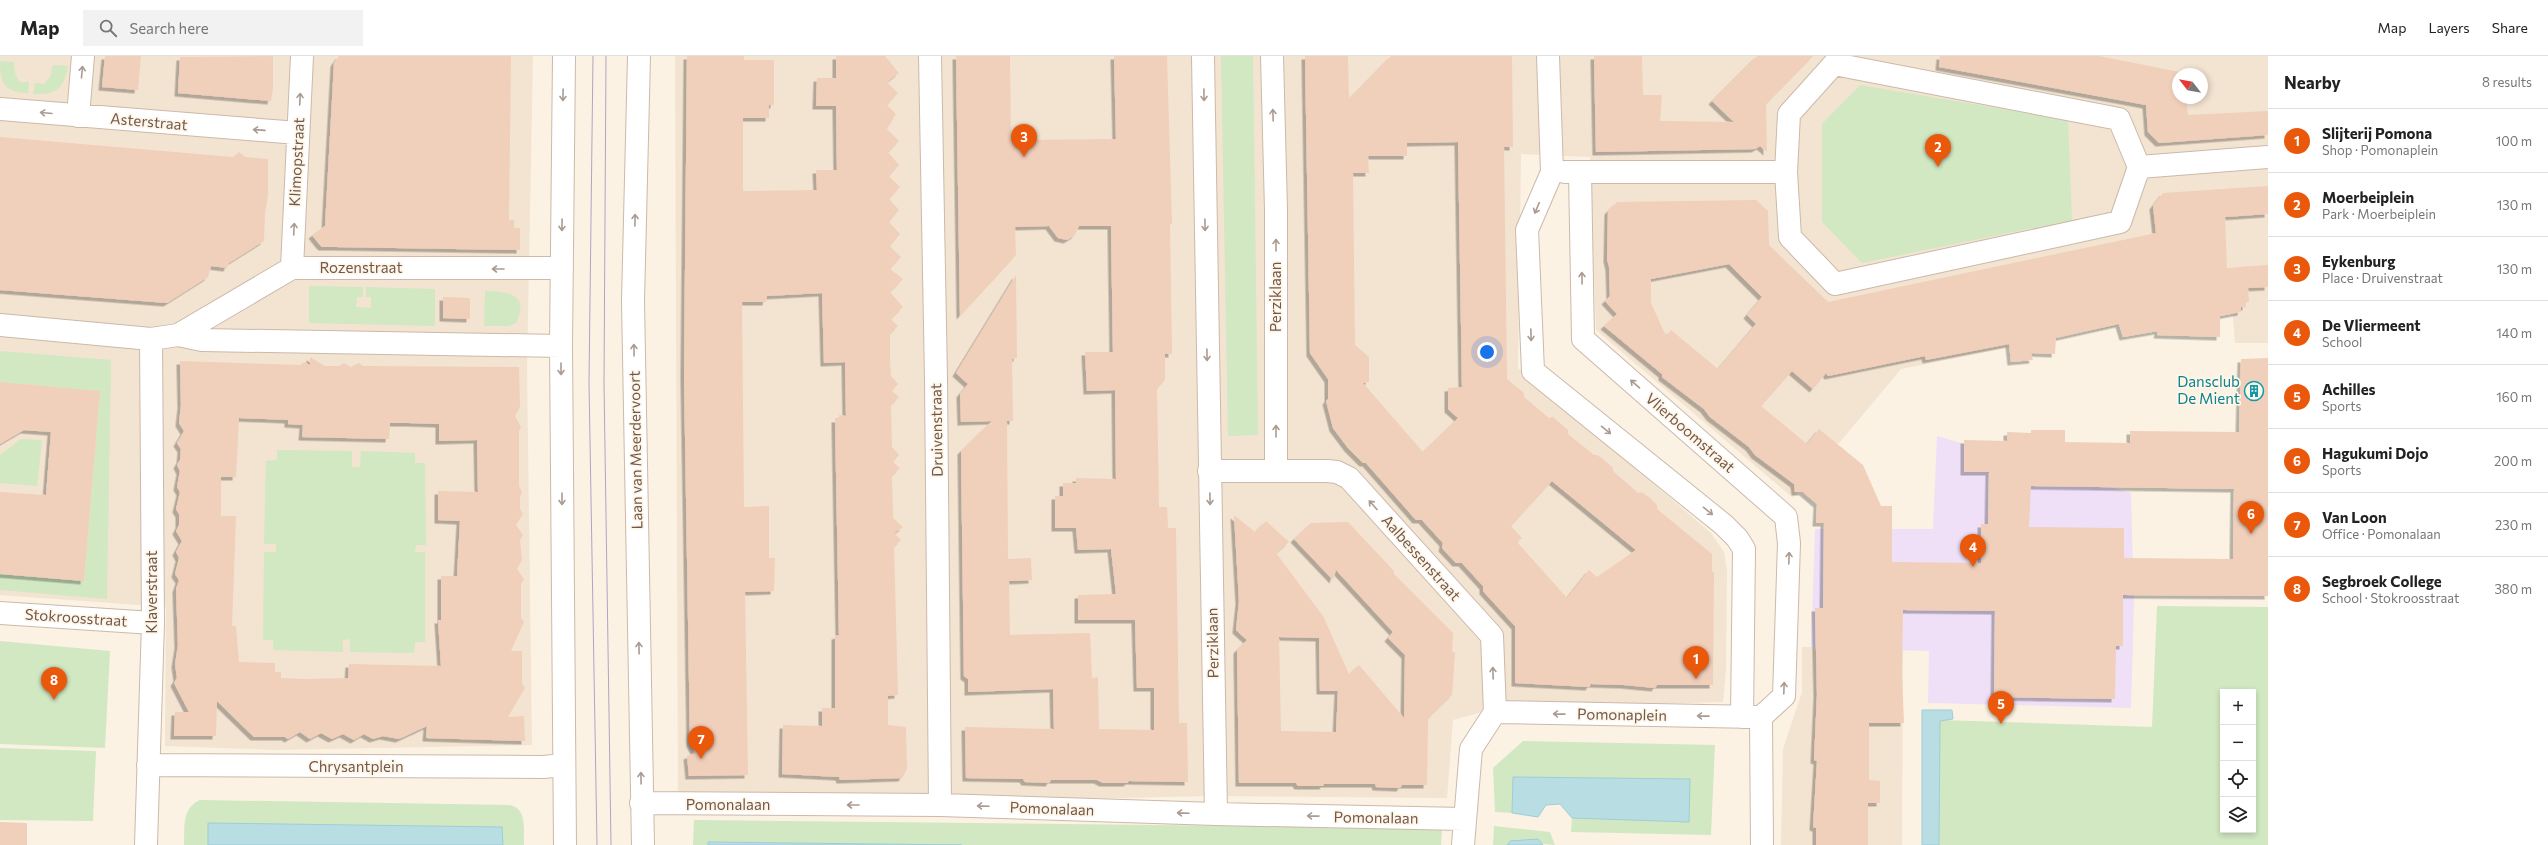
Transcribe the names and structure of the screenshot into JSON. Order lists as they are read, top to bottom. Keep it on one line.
{"streets":{"street":["Asterstraat","Klimopstraat","Rozenstraat","Perziklaan","Druivenstraat","Vlierboomstraat","Laan van Meerdervoort","Aalbessenstraat","Klaverstraat","Stokroosstraat","Pomonaplein","Chrysantplein","Pomonalaan"]},"crossings":[["Asterstraat","Klimopstraat"],["Klimopstraat","Rozenstraat"],["Perziklaan","Aalbessenstraat"],["Perziklaan","Pomonalaan"],["Druivenstraat","Pomonalaan"],["Vlierboomstraat","Pomonaplein"],["Laan van Meerdervoort","Pomonalaan"],["Aalbessenstraat","Pomonaplein"],["Klaverstraat","Stokroosstraat"],["Klaverstraat","Chrysantplein"]],"one_way":["Asterstraat","Klimopstraat","Vlierboomstraat","Aalbessenstraat","Pomonaplein","Pomonalaan"],"places":{"building":["Dansclub De Mient"]},"north":"top left","page":{"header":"Map","search":"Search here","nav":["Map","Layers","Share"],"heading":["Nearby","8 results"],"list":[{"mark":"1","name":"Slijterij Pomona","note":"Shop · Pomonaplein","value":"100 m"},{"mark":"2","name":"Moerbeiplein","note":"Park · Moerbeiplein","value":"130 m"},{"mark":"3","name":"Eykenburg","note":"Place · Druivenstraat","value":"130 m"},{"mark":"4","name":"De Vliermeent","note":"School","value":"140 m"},{"mark":"5","name":"Achilles","note":"Sports","value":"160 m"},{"mark":"6","name":"Hagukumi Dojo","note":"Sports","value":"200 m"},{"mark":"7","name":"Van Loon","note":"Office · Pomonalaan","value":"230 m"},{"mark":"8","name":"Segbroek College","note":"School · Stokroosstraat","value":"380 m"}],"pins":["3","2","6","4","1","8","5","7"],"map_buttons":["+","−"]}}
